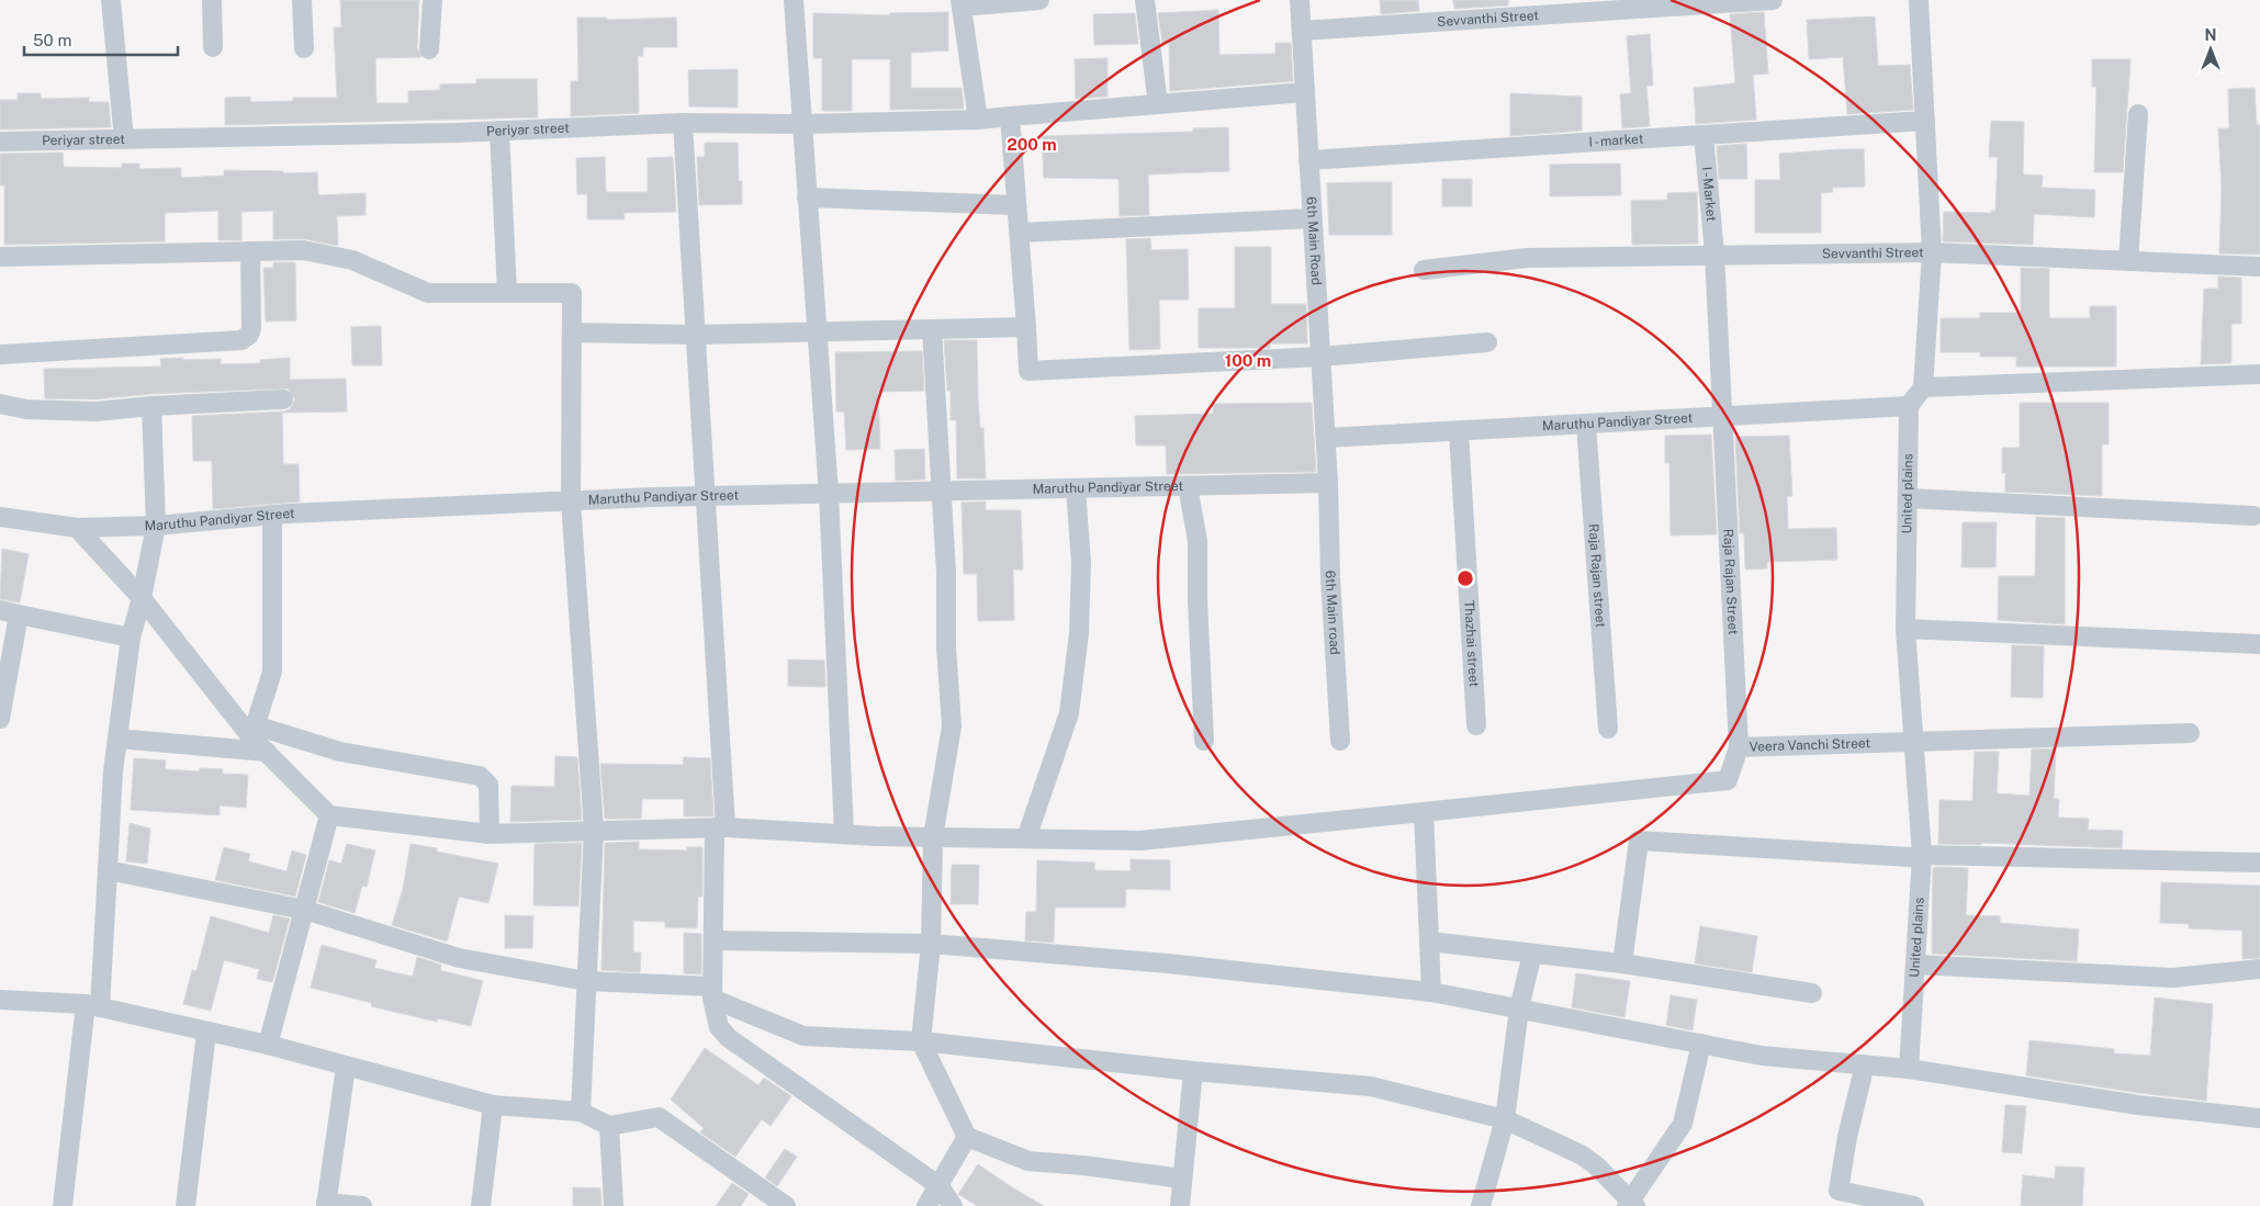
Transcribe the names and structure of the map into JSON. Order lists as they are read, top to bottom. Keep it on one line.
{"streets":{"street":["Sevvanthi Street","Periyar street","I - market","I - Market","6th Main Road","Maruthu Pandiyar Street","United plains","Raja Rajan street","Raja Rajan Street","6th Main road","Thazhai street","Veera Vanchi Street"]},"crossings":[["Sevvanthi Street","I - market"],["Sevvanthi Street","I - Market"],["Sevvanthi Street","6th Main Road"],["Periyar street","6th Main Road"],["I - market","I - Market"],["I - market","6th Main Road"],["I - Market","Maruthu Pandiyar Street"],["I - Market","Raja Rajan Street"],["6th Main Road","Maruthu Pandiyar Street"],["6th Main Road","6th Main road"],["Maruthu Pandiyar Street","United plains"],["Maruthu Pandiyar Street","Raja Rajan street"],["Maruthu Pandiyar Street","Raja Rajan Street"],["Maruthu Pandiyar Street","6th Main road"],["Maruthu Pandiyar Street","Thazhai street"],["United plains","Veera Vanchi Street"],["Raja Rajan Street","Veera Vanchi Street"]],"scale_bar":"50 m","north":"top","rings":["200 m","100 m"]}
